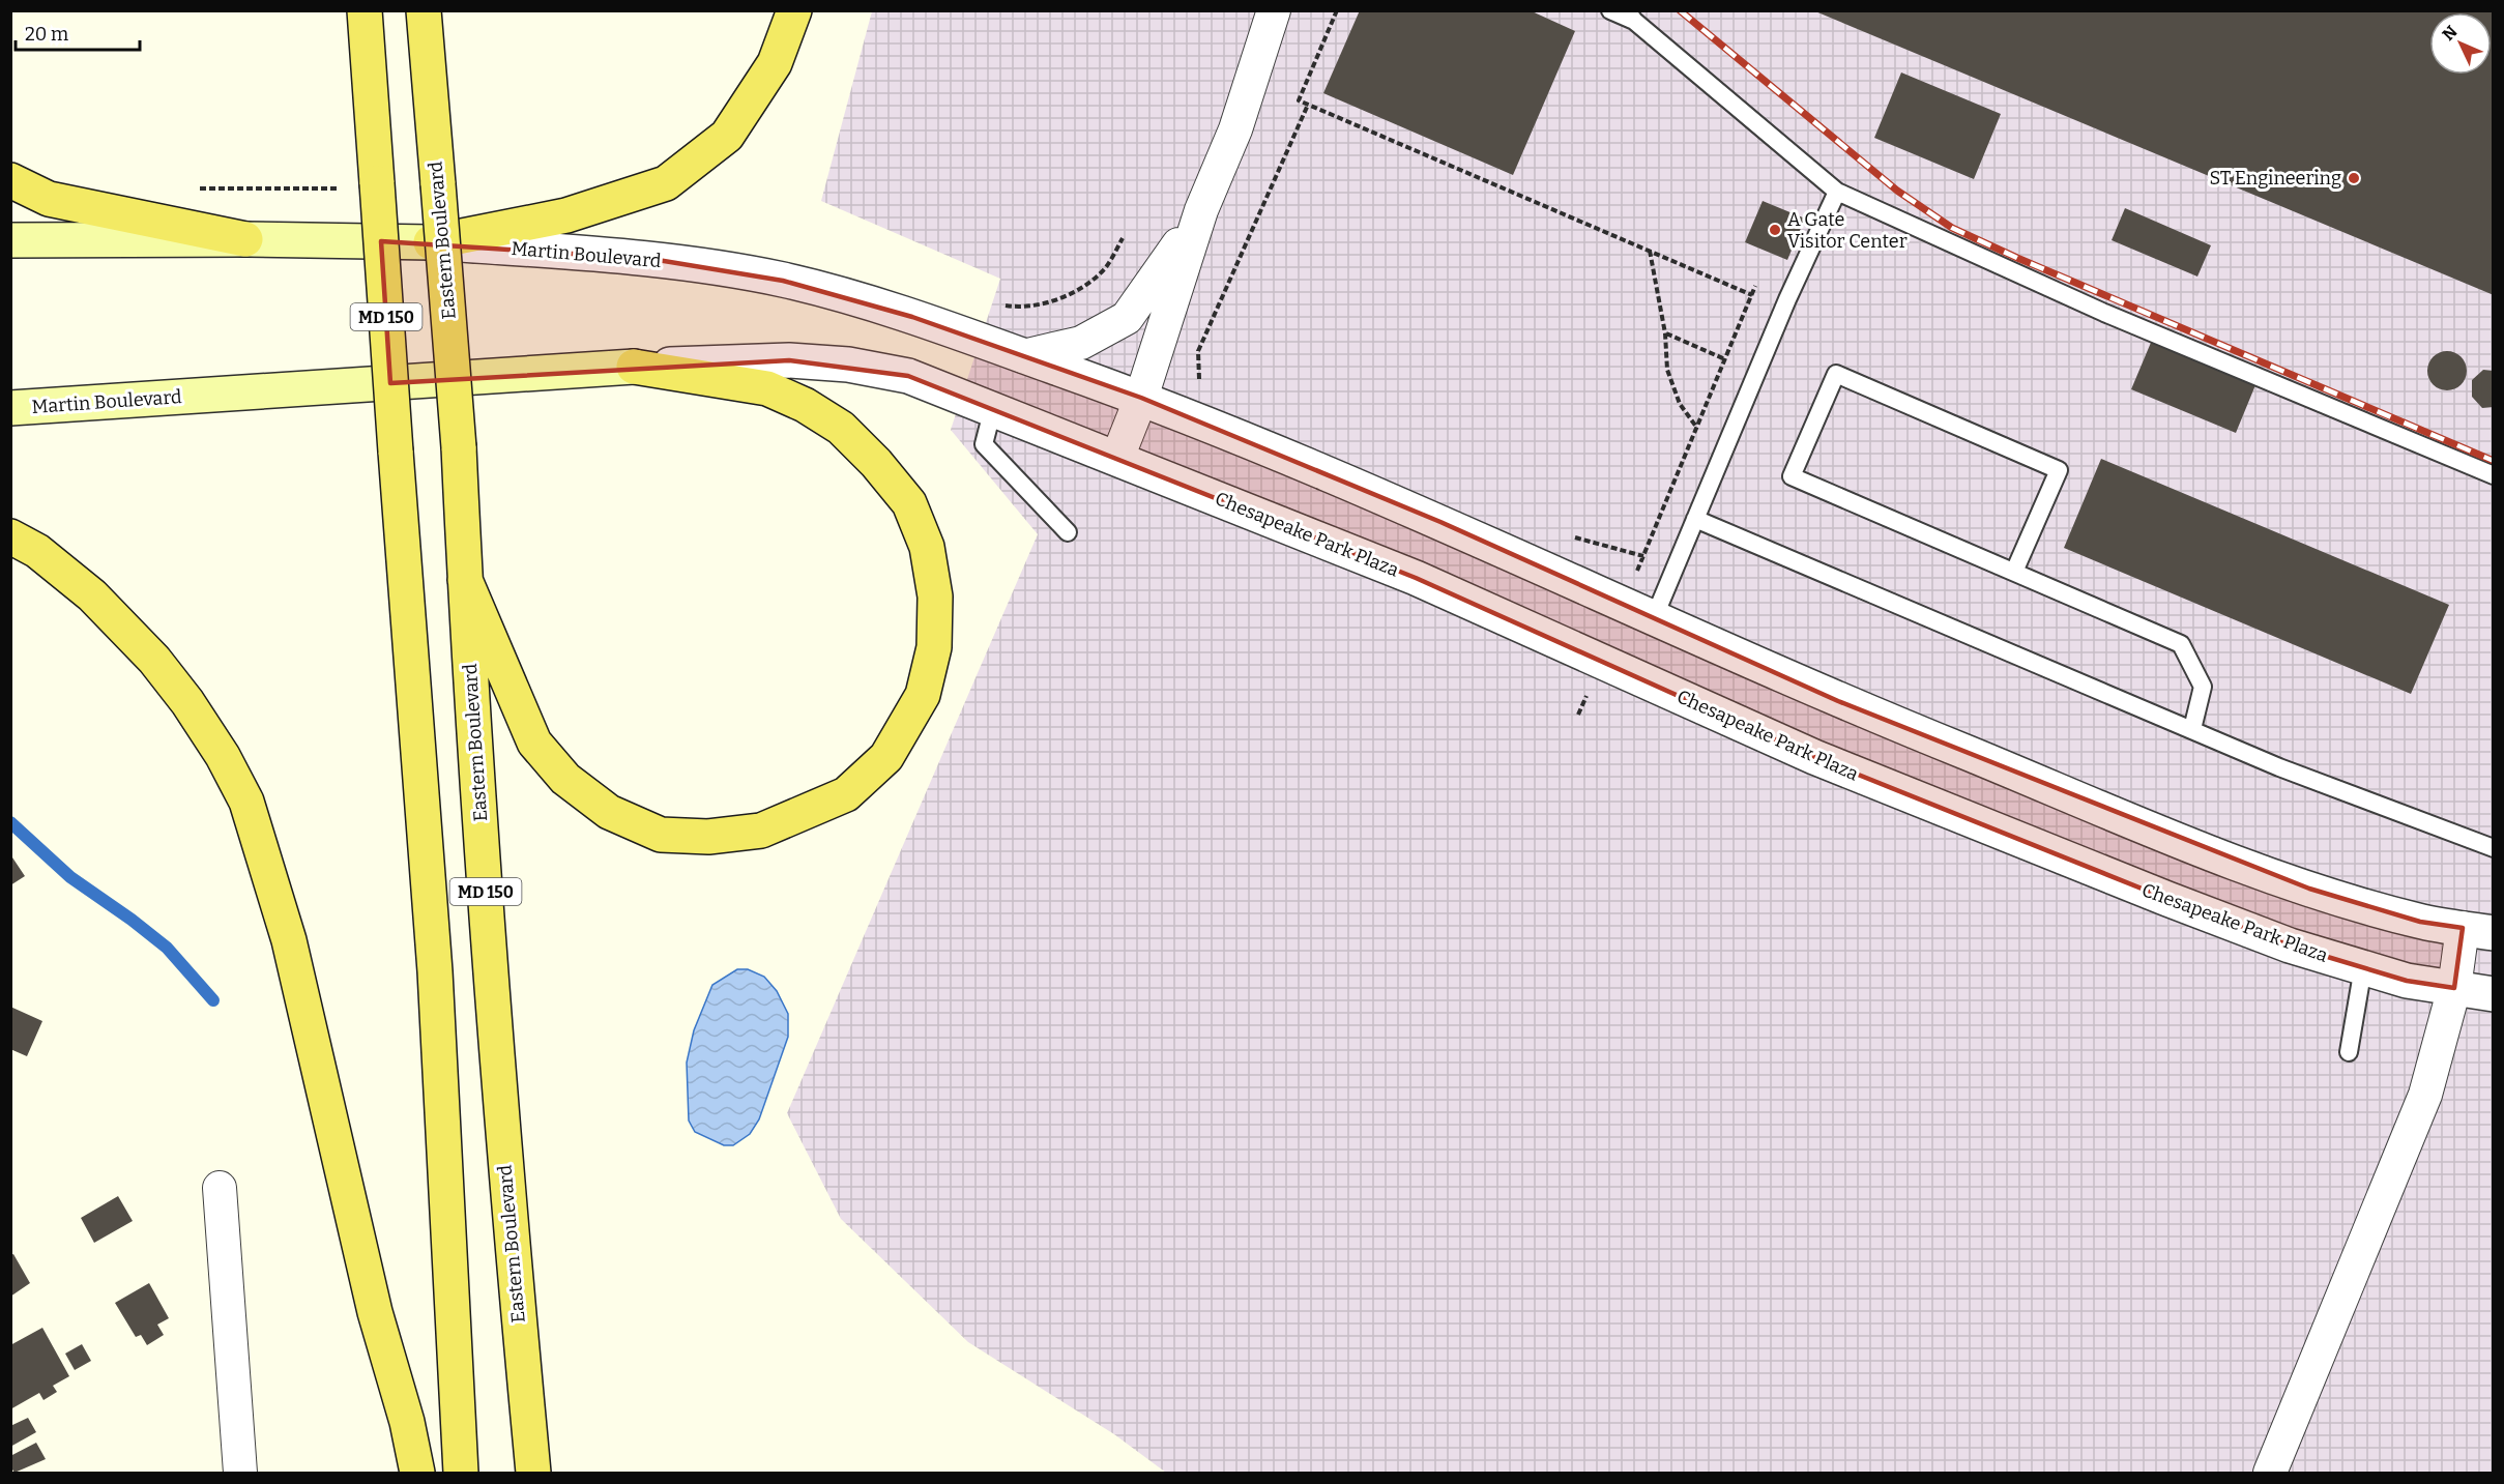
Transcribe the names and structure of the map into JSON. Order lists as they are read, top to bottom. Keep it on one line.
{"streets":{"main road":["Eastern Boulevard","Martin Boulevard","MD 150"],"street":["Chesapeake Park Plaza"]},"crossings":[["Martin Boulevard","Chesapeake Park Plaza"]],"places":["ST Engineering","A Gate Visitor Center"],"scale_bar":"20 m","north":"top left"}
